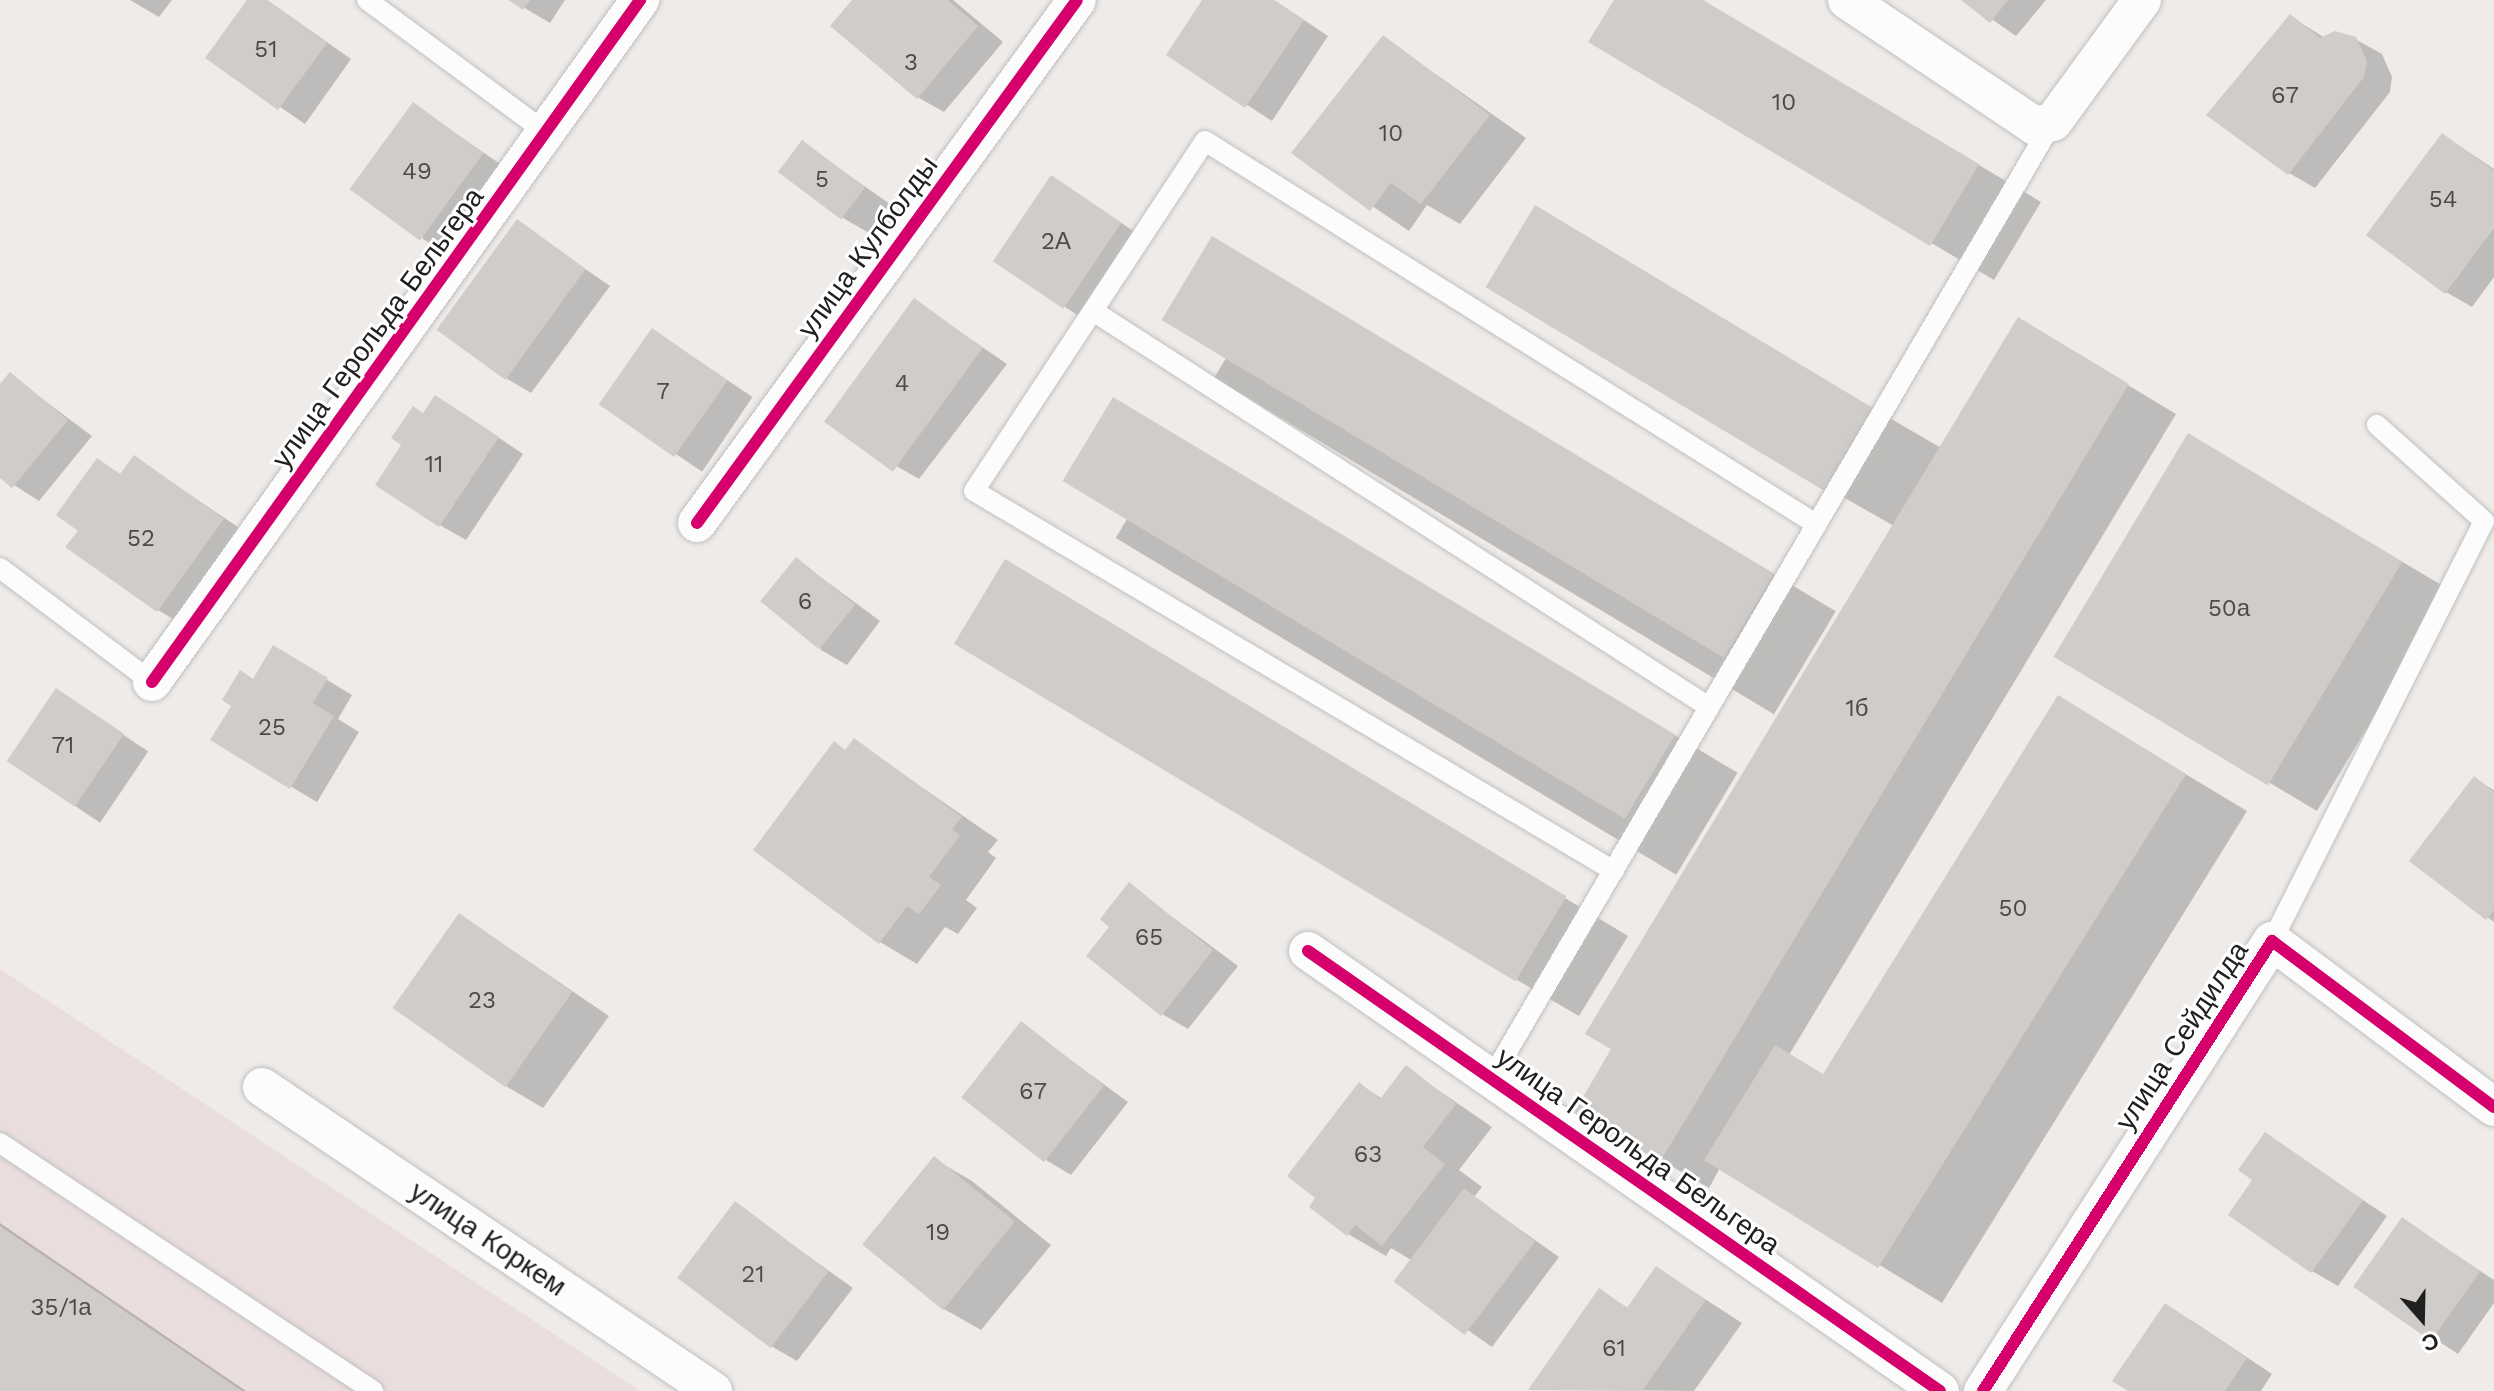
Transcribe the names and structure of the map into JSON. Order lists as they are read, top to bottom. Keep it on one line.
{"streets":{"street":["улица Кулболды","улица Герольда Бельгера","улица Сейдилда","улица Коркем"]},"house_numbers":["51","3","67","10","10","49","5","54","2А","4","7","11","52","6","50а","1б","25","71","50","65","23","67","63","19","21","35/1а","61"],"north":"bottom"}
